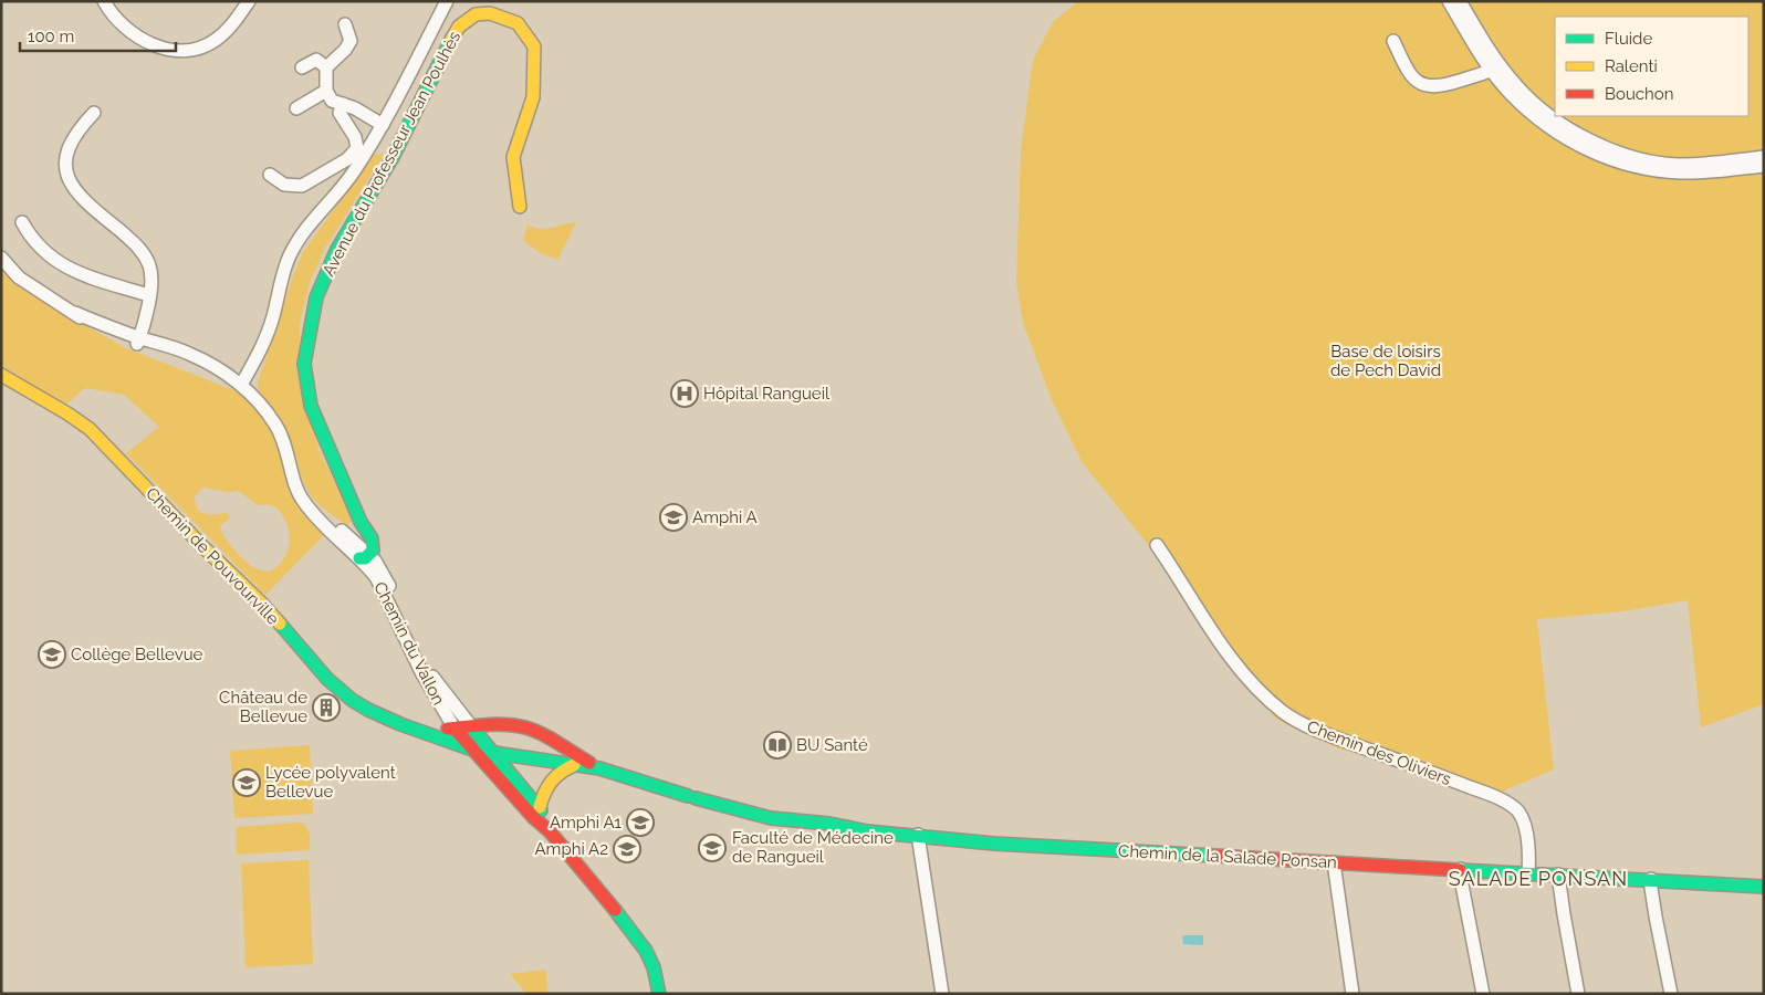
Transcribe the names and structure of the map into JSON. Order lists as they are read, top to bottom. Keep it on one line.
{"streets":{"street":["Avenue du Professeur Jean Poulhès","Chemin de Pouvourville","Chemin du Vallon","Chemin des Oliviers","Chemin de la Salade Ponsan"]},"crossings":[["Avenue du Professeur Jean Poulhès","Chemin du Vallon"],["Chemin de Pouvourville","Chemin du Vallon"],["Chemin de Pouvourville","Chemin de la Salade Ponsan"],["Chemin du Vallon","Chemin de la Salade Ponsan"],["Chemin des Oliviers","Chemin de la Salade Ponsan"]],"districts":["SALADE PONSAN"],"parks":["Base de loisirs de Pech David"],"places":{"hospital":["Hôpital Rangueil"],"school or university":["Amphi A","Collège Bellevue","Lycée polyvalent Bellevue","Amphi A1","Faculté de Médecine de Rangueil","Amphi A2"],"building":["Château de Bellevue"],"library":["BU Santé"]},"legend":["Fluide","Ralenti","Bouchon"],"scale_bar":"100 m"}
